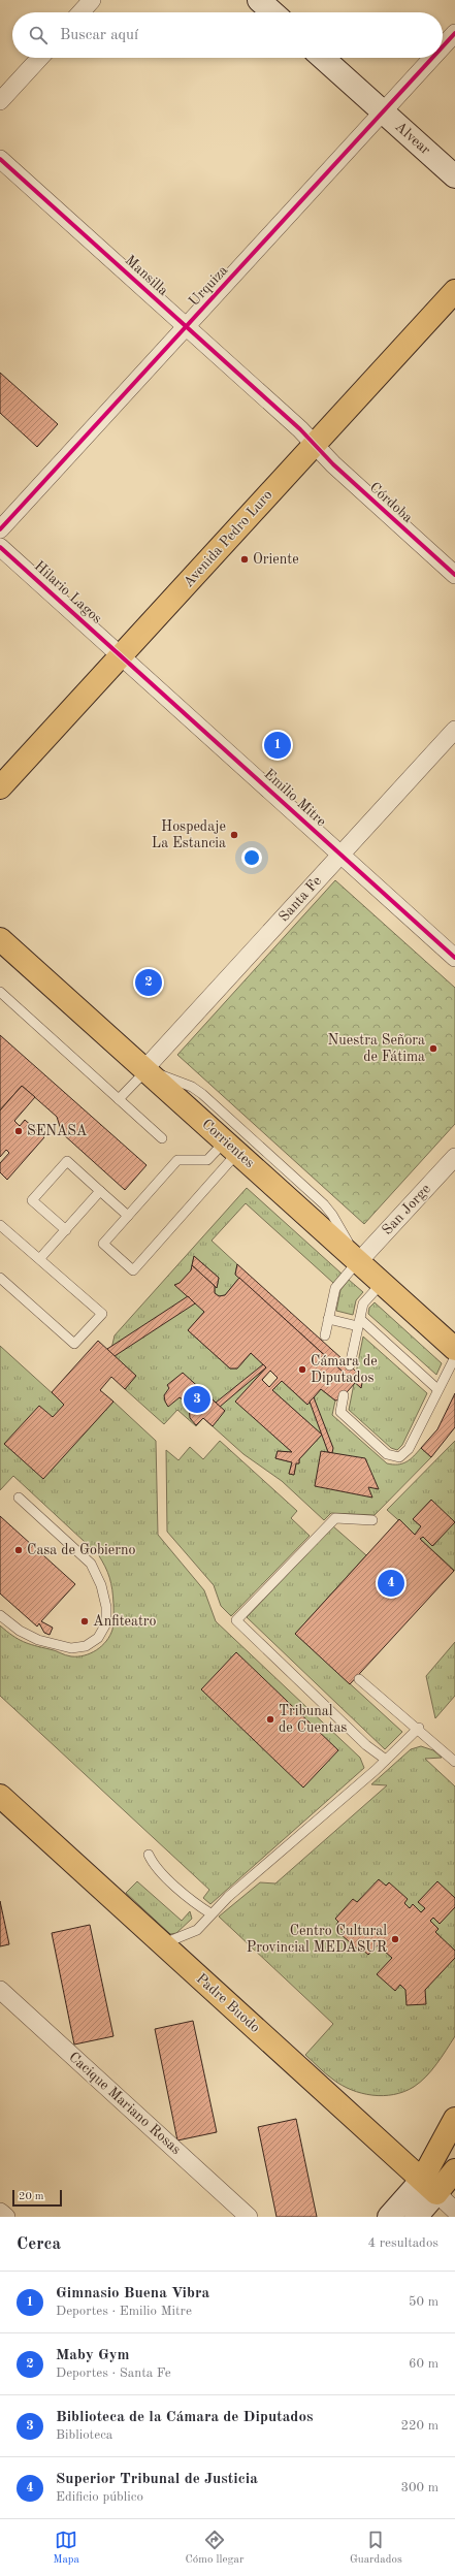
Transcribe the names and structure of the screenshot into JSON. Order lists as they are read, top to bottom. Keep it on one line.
{"streets":{"main road":["Avenida Pedro Luro","Corrientes","Padre Buodo"],"street":["Alvear","Mansilla","Urquiza","Córdoba","Hilario Lagos","Emilio Mitre","Santa Fe","San Jorge","Cacique Mariano Rosas"]},"crossings":[["Alvear","Urquiza"],["Mansilla","Urquiza"],["Mansilla","Córdoba"],["Mansilla","Avenida Pedro Luro"],["Córdoba","Avenida Pedro Luro"],["Avenida Pedro Luro","Hilario Lagos"],["Avenida Pedro Luro","Emilio Mitre"],["Hilario Lagos","Emilio Mitre"],["Emilio Mitre","Santa Fe"],["Santa Fe","Corrientes"],["Corrientes","San Jorge"]],"places":["Oriente","Hospedaje La Estancia","Nuestra Señora de Fátima","SENASA","Cámara de Diputados","Casa de Gobierno","Anfiteatro","Tribunal de Cuentas","Centro Cultural Provincial MEDASUR"],"scale_bar":"20 m","page":{"search":"Buscar aquí","pins":["1","2","3","4"],"scale":"20 m","heading":["Cerca","4 resultados"],"list":[{"mark":"1","name":"Gimnasio Buena Vibra","note":"Deportes · Emilio Mitre","value":"50 m"},{"mark":"2","name":"Maby Gym","note":"Deportes · Santa Fe","value":"60 m"},{"mark":"3","name":"Biblioteca de la Cámara de Diputados","note":"Biblioteca","value":"220 m"},{"mark":"4","name":"Superior Tribunal de Justicia","note":"Edificio público","value":"300 m"}],"nav":["Mapa","Cómo llegar","Guardados"]}}
